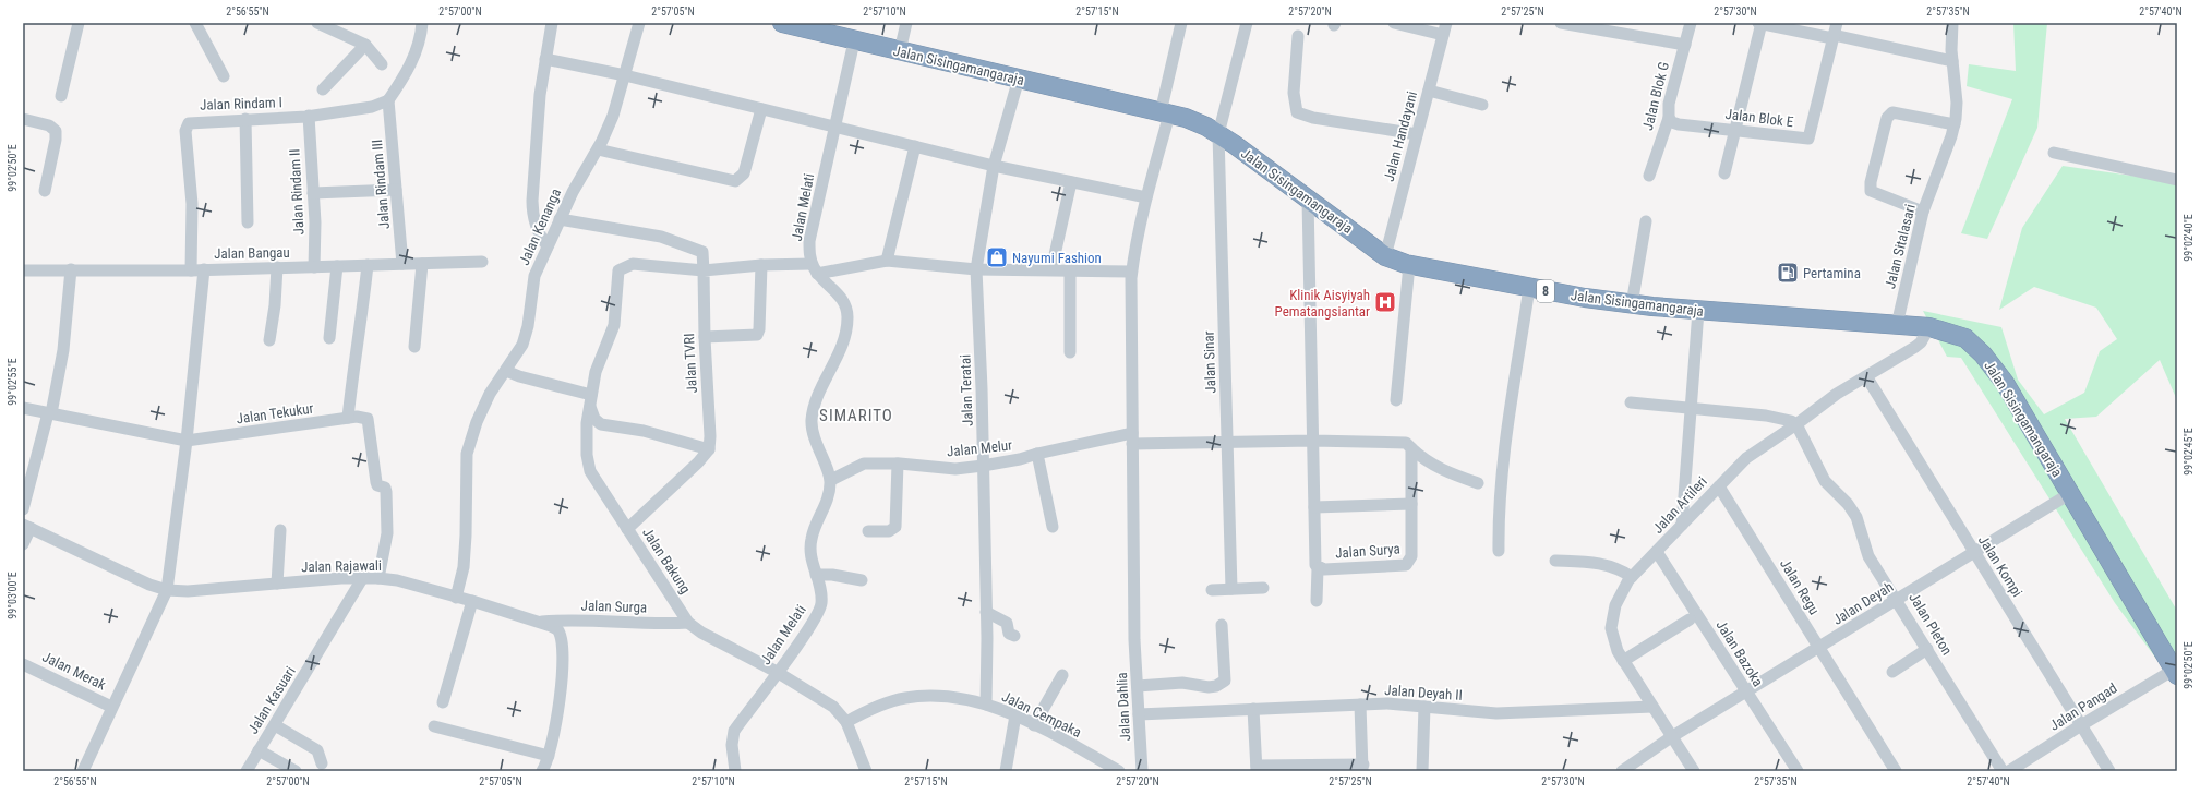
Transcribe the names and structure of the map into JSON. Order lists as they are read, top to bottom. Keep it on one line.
{"streets":{"highway":["Jalan Sisingamangaraja","8"],"street":["Jalan Blok G","Jalan Rindam I","Jalan Blok E","Jalan Handayani","Jalan Rindam III","Jalan Rindam II","Jalan Melati","Jalan Kenanga","Jalan Sitalasari","Jalan Bangau","Jalan Sinar","Jalan TVRI","Jalan Teratai","Jalan Tekukur","Jalan Melur","Jalan Artileri","Jalan Surya","Jalan Bakung","Jalan Rajawali","Jalan Kompi","Jalan Regu","Jalan Deyah","Jalan Surga","Jalan Pleton","Jalan Bazoka","Jalan Merak","Jalan Deyah II","Jalan Kasuari","Jalan Dahlia","Jalan Pangad","Jalan Cempaka"]},"crossings":[["Jalan Sisingamangaraja","Jalan Handayani"],["Jalan Sisingamangaraja","Jalan Melati"],["Jalan Sisingamangaraja","Jalan Sitalasari"],["Jalan Sisingamangaraja","Jalan Sinar"],["Jalan Sisingamangaraja","Jalan Teratai"],["Jalan Sisingamangaraja","Jalan Artileri"],["Jalan Sisingamangaraja","Jalan Surya"],["Jalan Sisingamangaraja","Jalan Deyah"],["Jalan Sisingamangaraja","Jalan Dahlia"],["Jalan Sisingamangaraja","Jalan Pangad"],["Jalan Blok G","Jalan Blok E"],["Jalan Rindam I","Jalan Rindam III"],["Jalan Rindam I","Jalan Rindam II"],["Jalan Rindam I","Jalan Bangau"],["Jalan Rindam III","Jalan Bangau"],["Jalan Rindam II","Jalan Bangau"],["Jalan Melati","Jalan Melur"],["Jalan Melati","Jalan Bakung"],["Jalan Kenanga","Jalan TVRI"],["Jalan Kenanga","Jalan Rajawali"],["Jalan Sinar","Jalan Melur"],["Jalan TVRI","Jalan Bakung"],["Jalan Teratai","Jalan Melur"],["Jalan Teratai","Jalan Cempaka"],["Jalan Tekukur","Jalan Rajawali"],["Jalan Melur","Jalan Surya"],["Jalan Melur","Jalan Dahlia"],["Jalan Artileri","Jalan Kompi"],["Jalan Artileri","Jalan Regu"],["Jalan Artileri","Jalan Deyah"],["Jalan Artileri","Jalan Pleton"],["Jalan Artileri","Jalan Bazoka"],["Jalan Artileri","Jalan Deyah II"],["Jalan Bakung","Jalan Surga"],["Jalan Bakung","Jalan Cempaka"],["Jalan Rajawali","Jalan Surga"],["Jalan Rajawali","Jalan Kasuari"],["Jalan Kompi","Jalan Deyah"],["Jalan Kompi","Jalan Pangad"],["Jalan Regu","Jalan Deyah"],["Jalan Deyah","Jalan Pleton"],["Jalan Deyah","Jalan Bazoka"],["Jalan Deyah II","Jalan Dahlia"]],"districts":["SIMARITO"],"places":{"shop":["Nayumi Fashion"],"fuel station":["Pertamina"],"hospital":["Klinik Aisyiyah Pematangsiantar"]},"coordinates":["2°56'55\"N","2°57'00\"N","2°57'05\"N","2°57'10\"N","2°57'15\"N","2°57'20\"N","2°57'25\"N","2°57'30\"N","2°57'35\"N","2°57'40\"N","99°02'50\"E","99°02'40\"E","99°02'55\"E","99°02'45\"E","99°03'00\"E"]}
